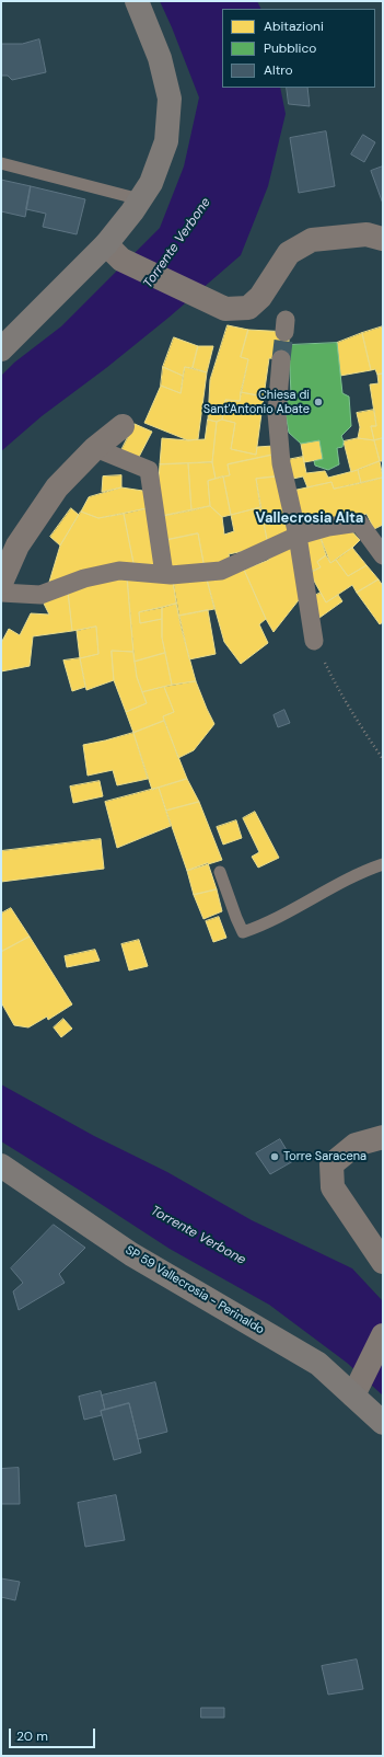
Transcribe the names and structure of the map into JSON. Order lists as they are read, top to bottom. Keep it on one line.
{"streets":{"main road":["SP 59 Vallecrosia - Perinaldo"]},"districts":["Vallecrosia Alta"],"water":["Torrente Verbone"],"places":["Chiesa di Sant'Antonio Abate","Torre Saracena"],"legend":["Abitazioni","Pubblico","Altro"],"scale_bar":"20 m"}
